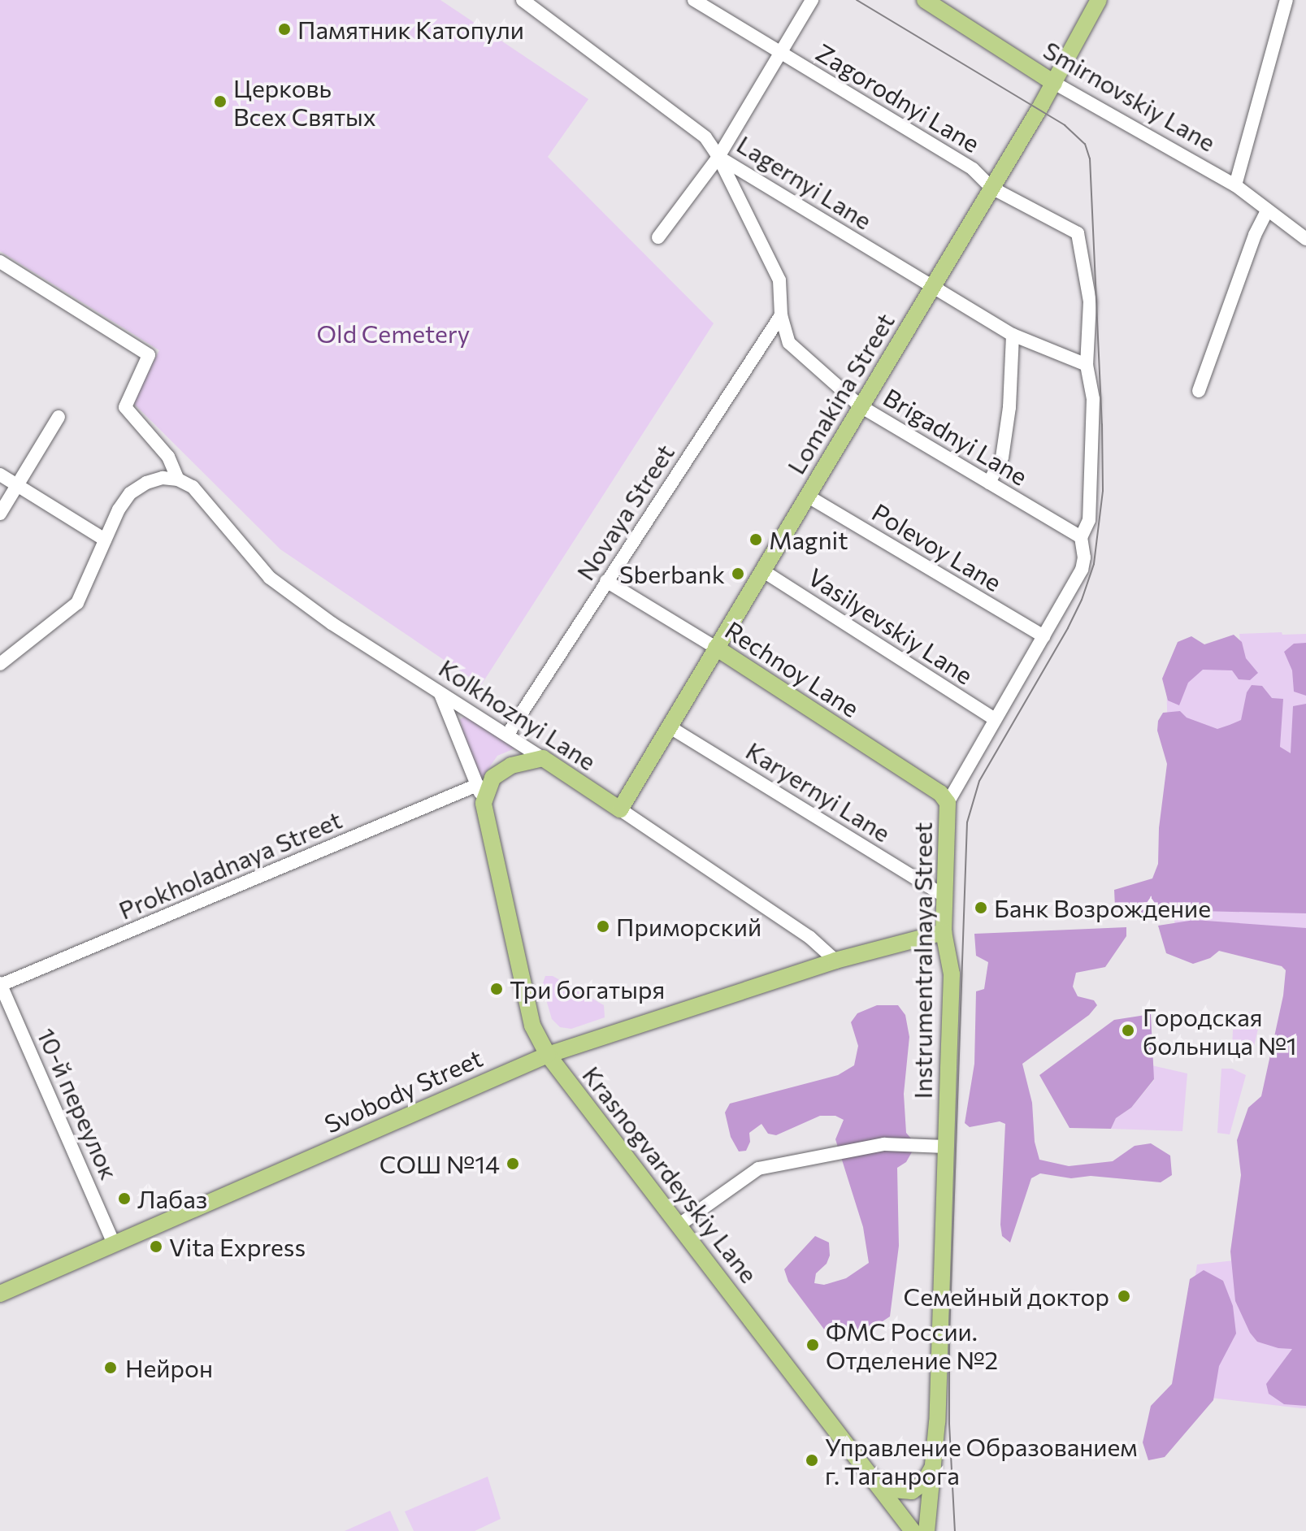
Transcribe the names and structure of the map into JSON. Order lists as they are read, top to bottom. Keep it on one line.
{"streets":{"main road":["Smirnovskiy Lane","Lomakina Street","Rechnoy Lane","Kolkhoznyi Lane","Instrumentralnaya Street","Svobody Street","Krasnogvardeyskiy Lane"],"street":["Zagorodnyi Lane","Lagernyi Lane","Brigadnyi Lane","Novaya Street","Polevoy Lane","Vasilyevskiy Lane","Karyernyi Lane","Prokholadnaya Street","10-й переулок"]},"crossings":[["Smirnovskiy Lane","Lomakina Street"],["Zagorodnyi Lane","Lomakina Street"],["Zagorodnyi Lane","Instrumentralnaya Street"],["Lagernyi Lane","Lomakina Street"],["Lagernyi Lane","Brigadnyi Lane"],["Lagernyi Lane","Instrumentralnaya Street"],["Lomakina Street","Brigadnyi Lane"],["Lomakina Street","Polevoy Lane"],["Lomakina Street","Vasilyevskiy Lane"],["Lomakina Street","Rechnoy Lane"],["Lomakina Street","Kolkhoznyi Lane"],["Lomakina Street","Karyernyi Lane"],["Brigadnyi Lane","Novaya Street"],["Brigadnyi Lane","Instrumentralnaya Street"],["Novaya Street","Rechnoy Lane"],["Novaya Street","Kolkhoznyi Lane"],["Polevoy Lane","Instrumentralnaya Street"],["Vasilyevskiy Lane","Instrumentralnaya Street"],["Rechnoy Lane","Instrumentralnaya Street"],["Kolkhoznyi Lane","Svobody Street"],["Kolkhoznyi Lane","Krasnogvardeyskiy Lane"],["Karyernyi Lane","Instrumentralnaya Street"],["Prokholadnaya Street","10-й переулок"],["Prokholadnaya Street","Krasnogvardeyskiy Lane"],["Instrumentralnaya Street","Svobody Street"],["Svobody Street","10-й переулок"],["Svobody Street","Krasnogvardeyskiy Lane"]],"parks":["Old Cemetery"],"places":["Памятник Катопули","Церковь Всех Святых","Magnit","Sberbank","Банк Возрождение","Приморский","Три богатыря","Городская больница №1","СОШ №14","Лабаз","Vita Express","Семейный доктор","ФМС России. Отделение №2","Нейрон","Управление Образованием г. Таганрога"]}
